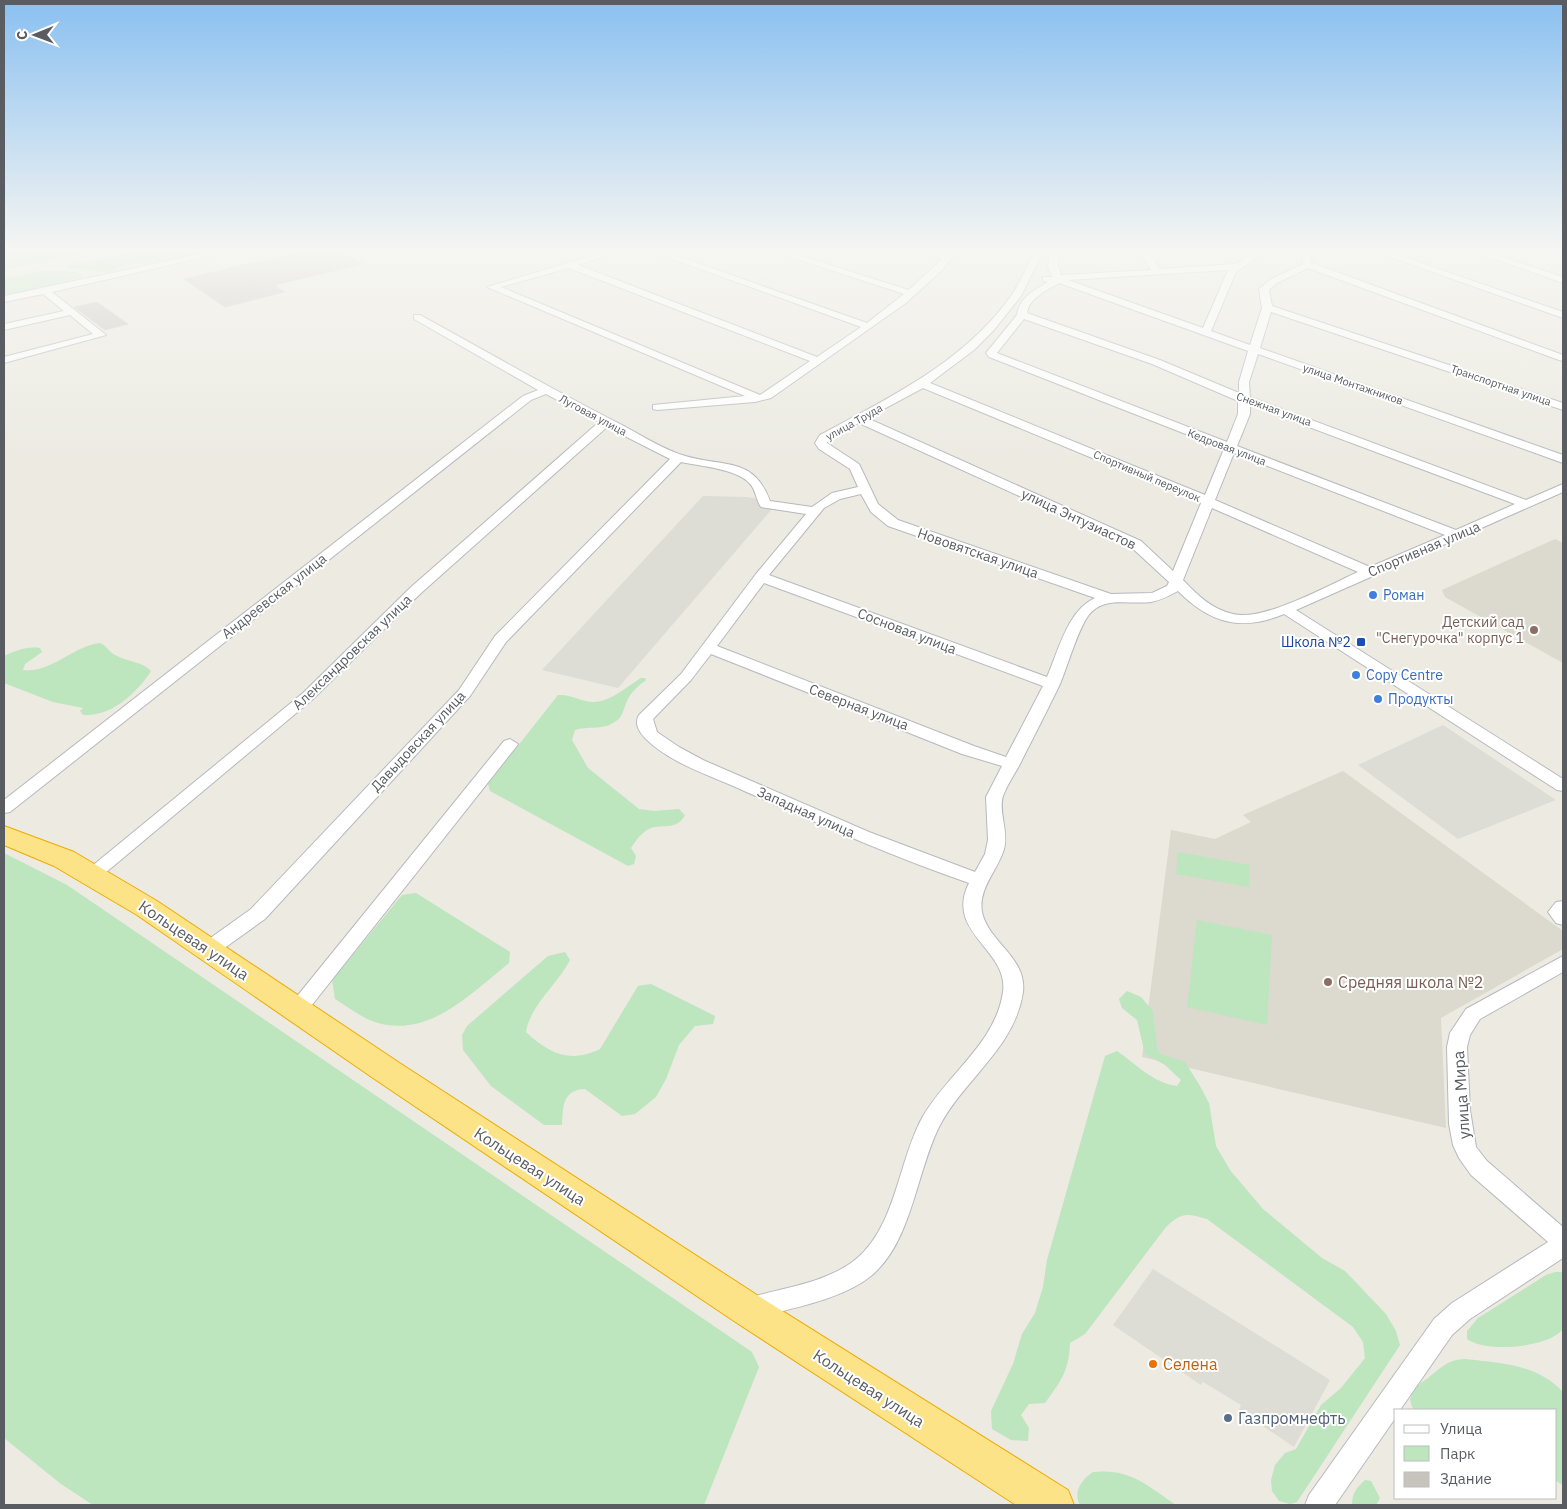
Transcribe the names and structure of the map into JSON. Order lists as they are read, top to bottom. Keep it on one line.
{"streets":{"highway":["Кольцевая улица"],"street":["улица Монтажников","Транспортная улица","Снежная улица","Луговая улица","улица Труда","Кедровая улица","Спортивный переулок","улица Энтузиастов","Спортивная улица","Нововятская улица","Андреевская улица","Сосновая улица","Александровская улица","Северная улица","Давыдовская улица","Западная улица","улица Мира"]},"crossings":[["Снежная улица","Спортивная улица"],["Луговая улица","Андреевская улица"],["Луговая улица","Александровская улица"],["Луговая улица","Давыдовская улица"],["улица Труда","Спортивный переулок"],["улица Труда","улица Энтузиастов"],["улица Труда","Нововятская улица"],["Кедровая улица","Спортивная улица"],["Спортивный переулок","Спортивная улица"],["улица Энтузиастов","Спортивная улица"],["Александровская улица","Кольцевая улица"],["Северная улица","Западная улица"],["Давыдовская улица","Кольцевая улица"]],"places":{"other":["Роман","Детский сад \"Снегурочка\" корпус 1","Copy Centre","Продукты","Средняя школа №2","Селена","Газпромнефть"],"transit":["Школа №2"]},"legend":["Улица","Парк","Здание"],"north":"left"}
